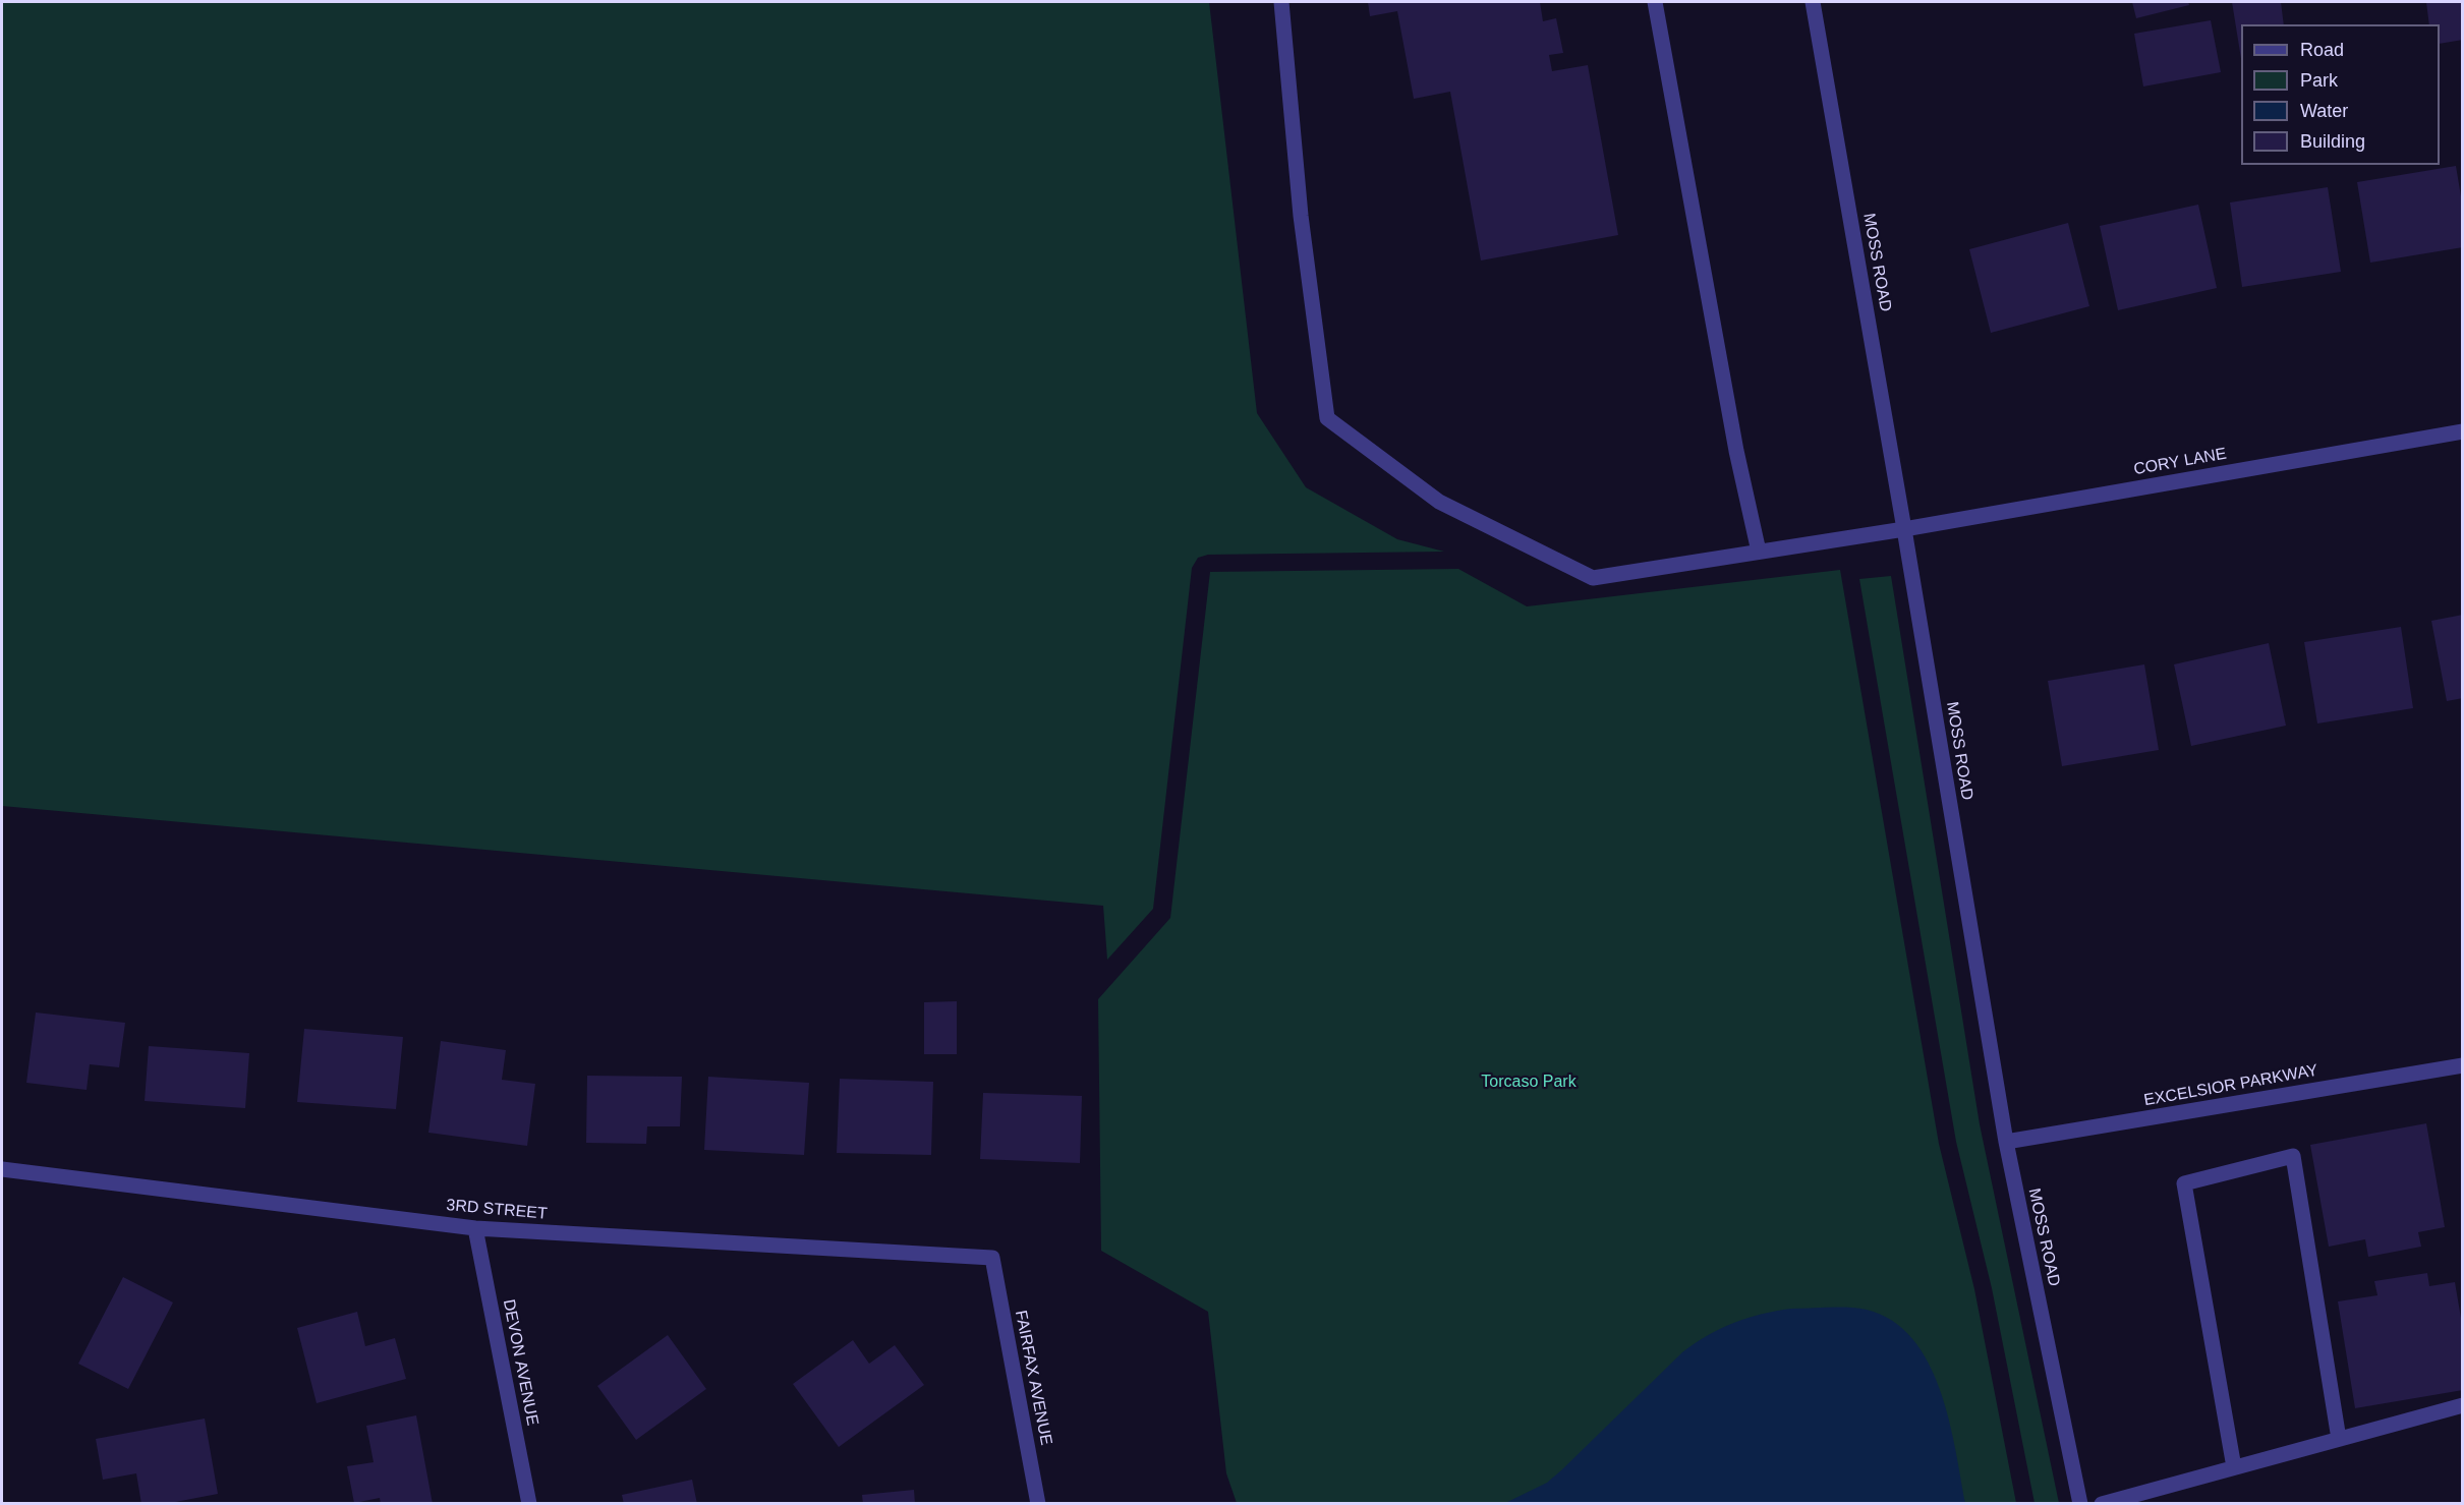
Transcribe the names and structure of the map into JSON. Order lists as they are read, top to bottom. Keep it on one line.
{"streets":{"street":["MOSS ROAD","CORY LANE","EXCELSIOR PARKWAY","3RD STREET","DEVON AVENUE","FAIRFAX AVENUE"]},"crossings":[["MOSS ROAD","CORY LANE"],["MOSS ROAD","EXCELSIOR PARKWAY"],["3RD STREET","DEVON AVENUE"],["3RD STREET","FAIRFAX AVENUE"]],"parks":["Torcaso Park"],"legend":["Road","Park","Water","Building"]}
